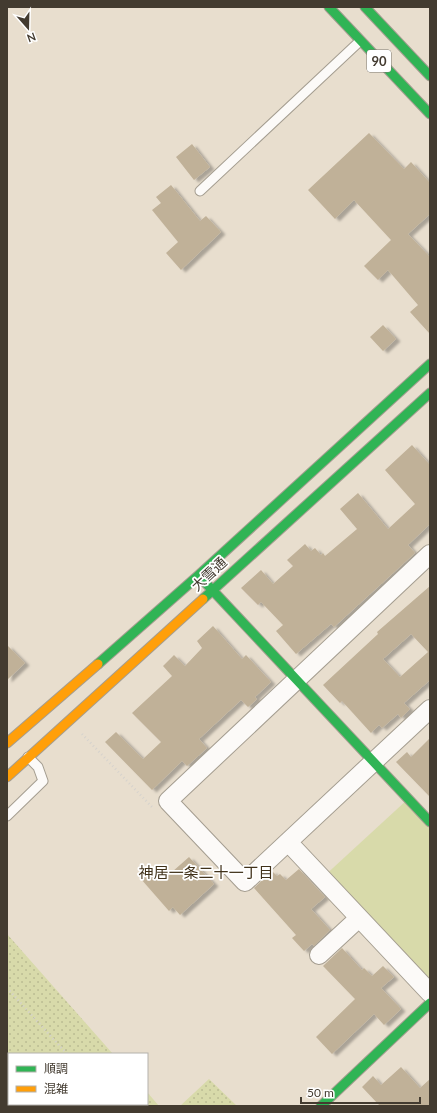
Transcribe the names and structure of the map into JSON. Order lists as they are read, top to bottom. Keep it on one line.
{"streets":{"street":["90","大雪通"]},"districts":["神居一条二十一丁目"],"legend":["順調","混雑"],"scale_bar":"50 m","north":"bottom"}
